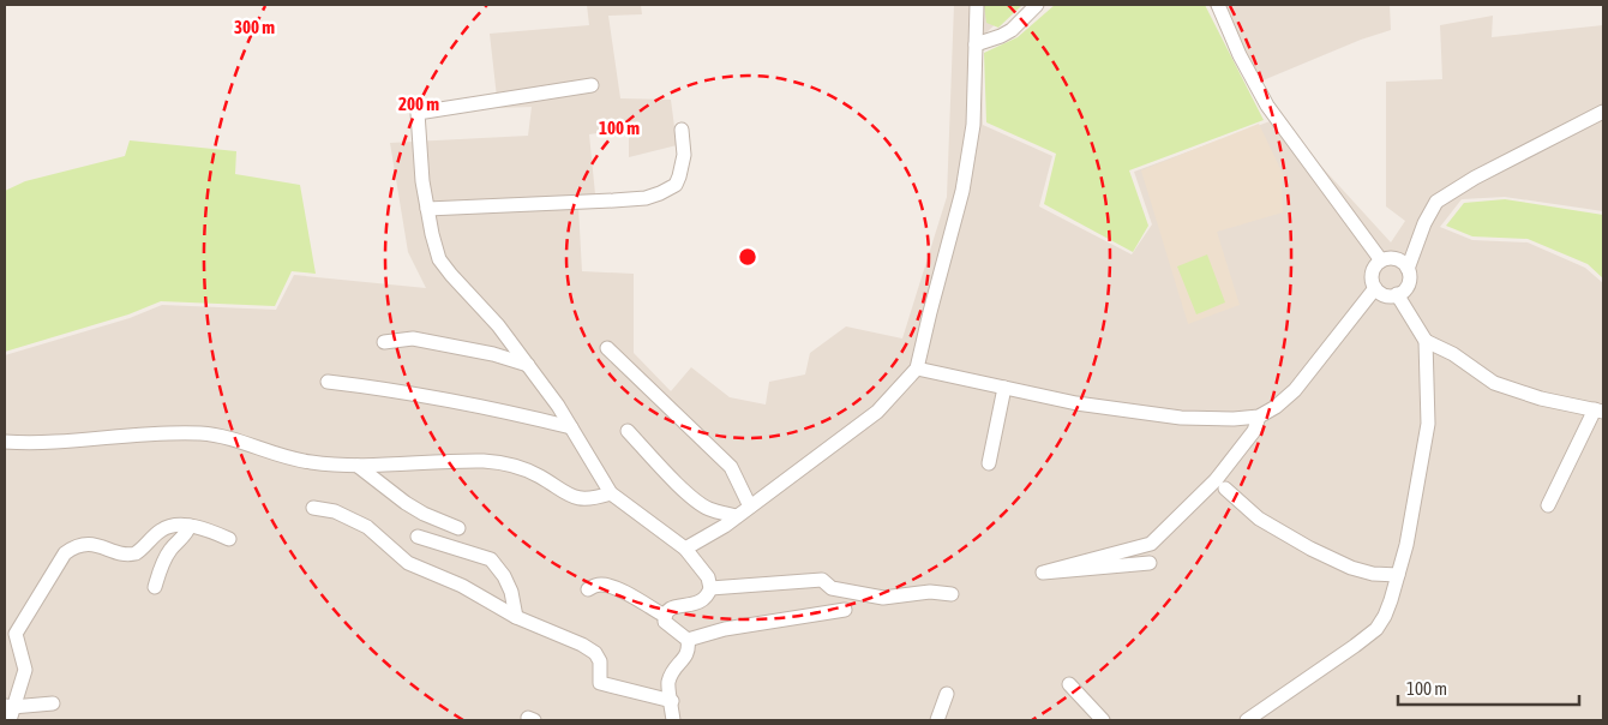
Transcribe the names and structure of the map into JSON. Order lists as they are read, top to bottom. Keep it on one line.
{"scale_bar":"100 m","rings":["300 m","200 m","100 m"]}
